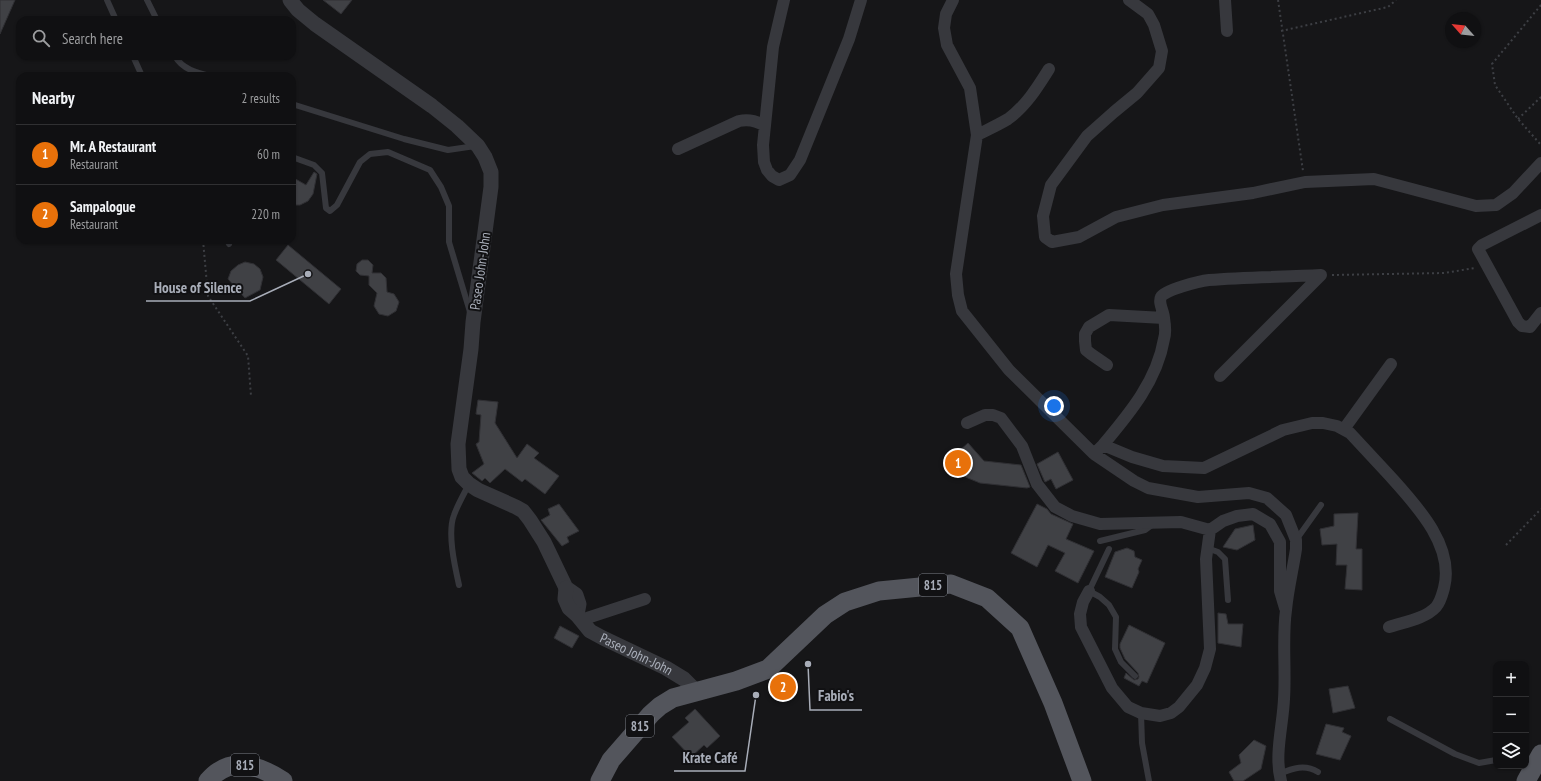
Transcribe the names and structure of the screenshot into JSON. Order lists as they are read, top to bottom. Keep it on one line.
{"streets":{"main road":["815"],"street":["Paseo John-John"]},"crossings":[["Paseo John-John","815"]],"places":["House of Silence","Fabio's","Krate Café"],"north":"top left","page":{"search":"Search here","heading":["Nearby","2 results"],"list":[{"mark":"1","name":"Mr. A Restaurant","note":"Restaurant","value":"60 m"},{"mark":"2","name":"Sampalogue","note":"Restaurant","value":"220 m"}],"pins":["1","2"],"map_buttons":["+","−"]}}
